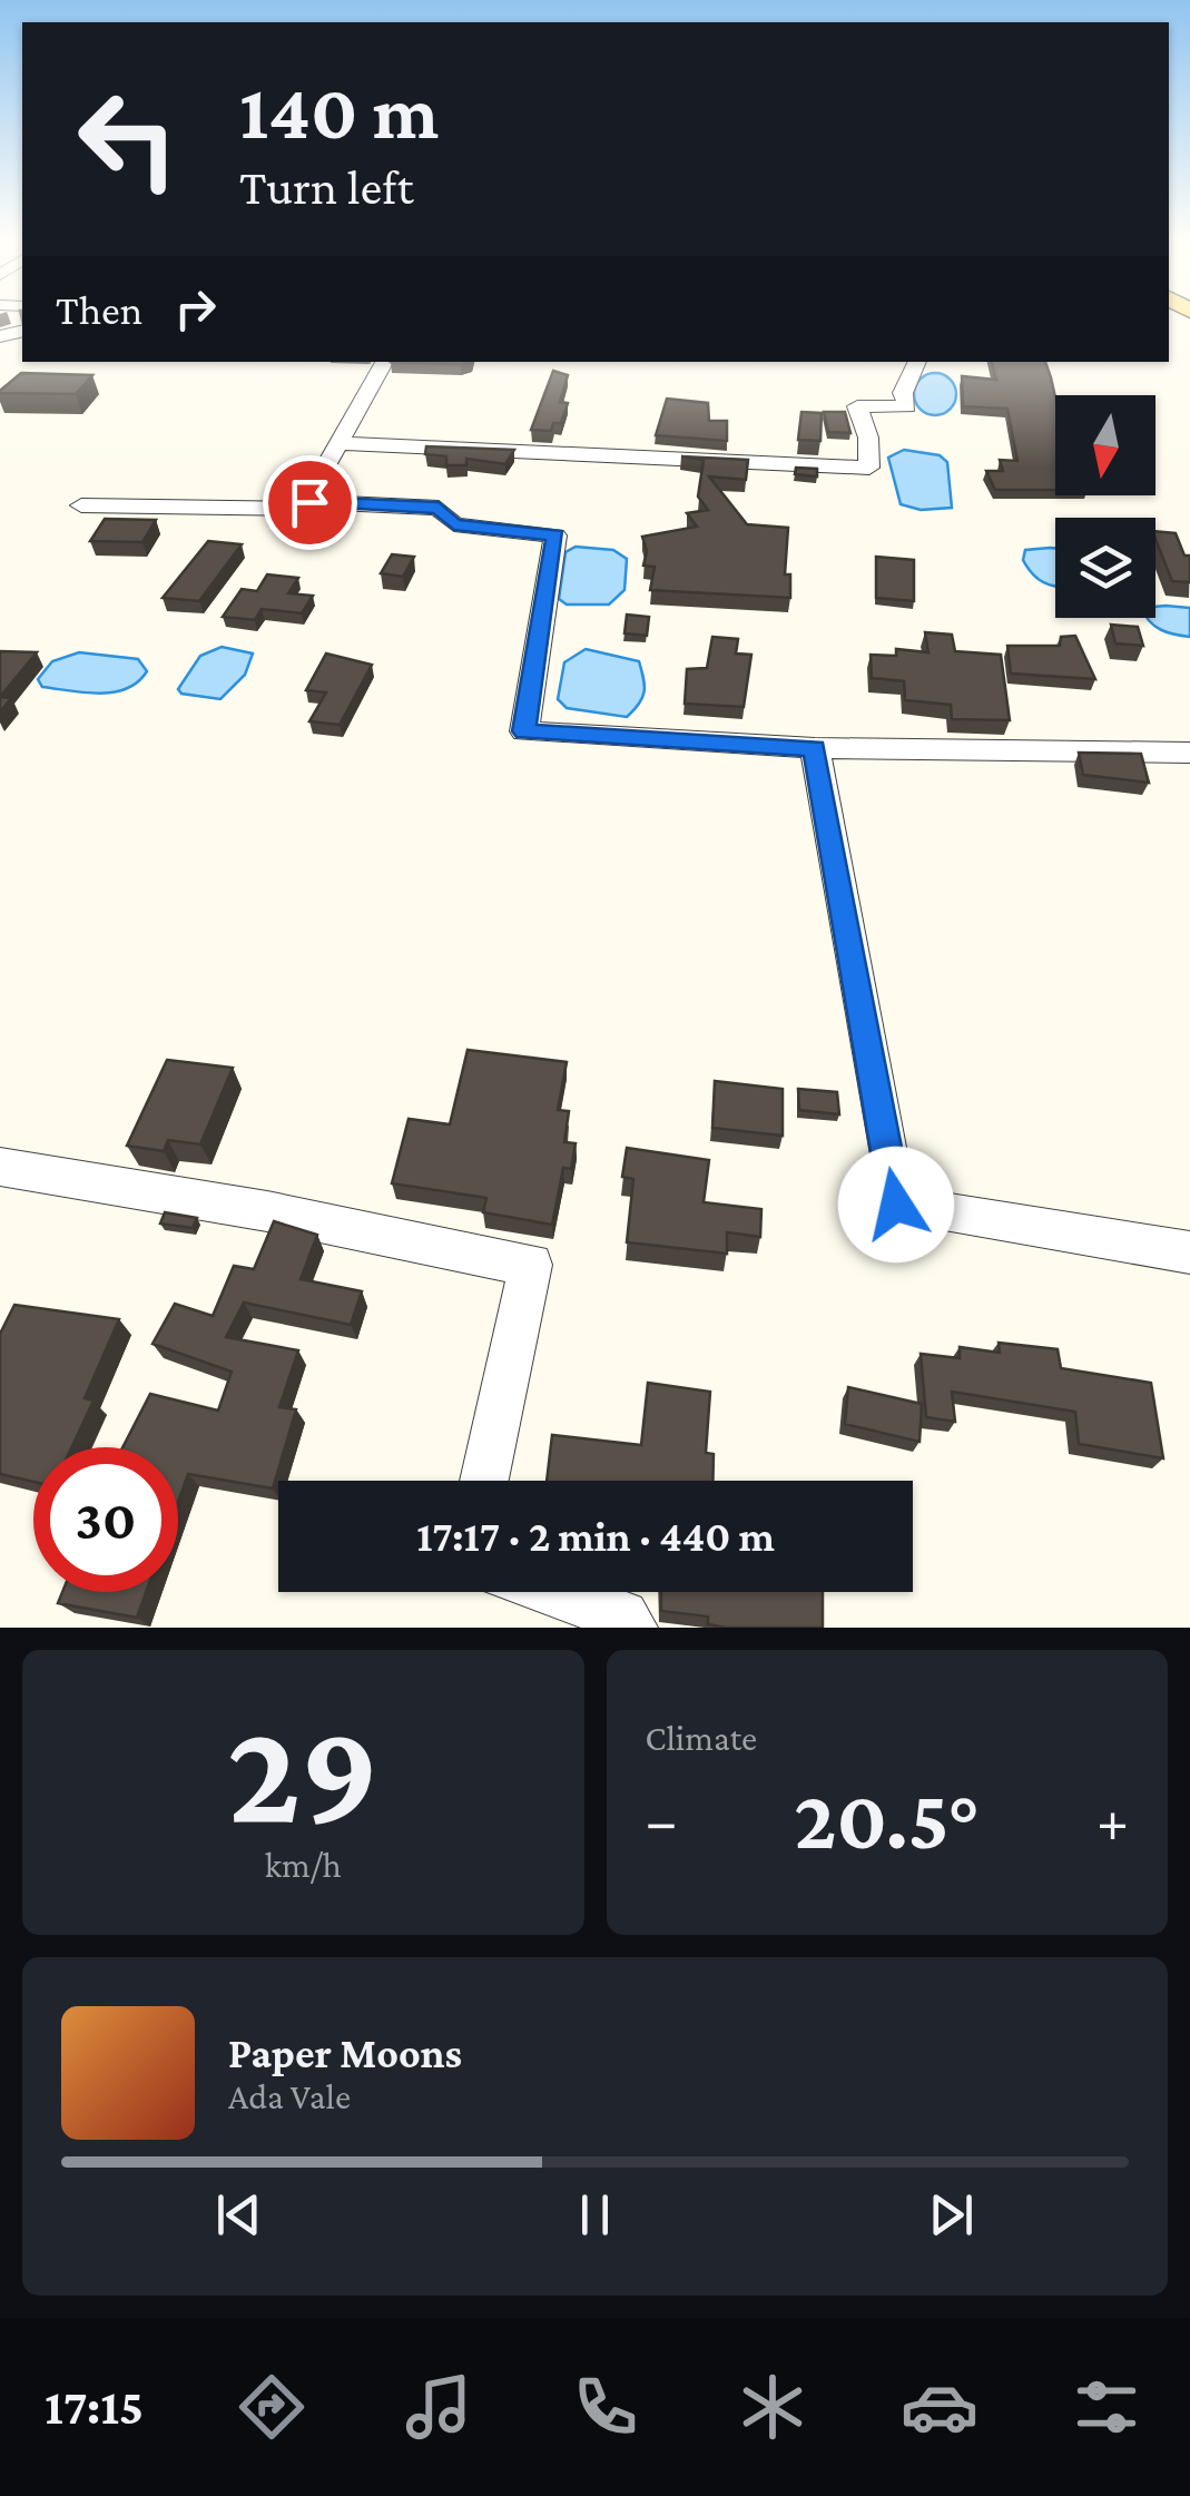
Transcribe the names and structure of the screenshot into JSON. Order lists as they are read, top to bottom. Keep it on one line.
{"north":"bottom","page":{"turn":["140 m","Turn left"],"then":"Then","limit":"30","trip":"17:17 · 2 min · 440 m","tile":[["29","km/h"],"Climate"],"heat":["−","20.5°","+"],"song":["Paper Moons","Ada Vale"],"tabs":"17:15"}}
